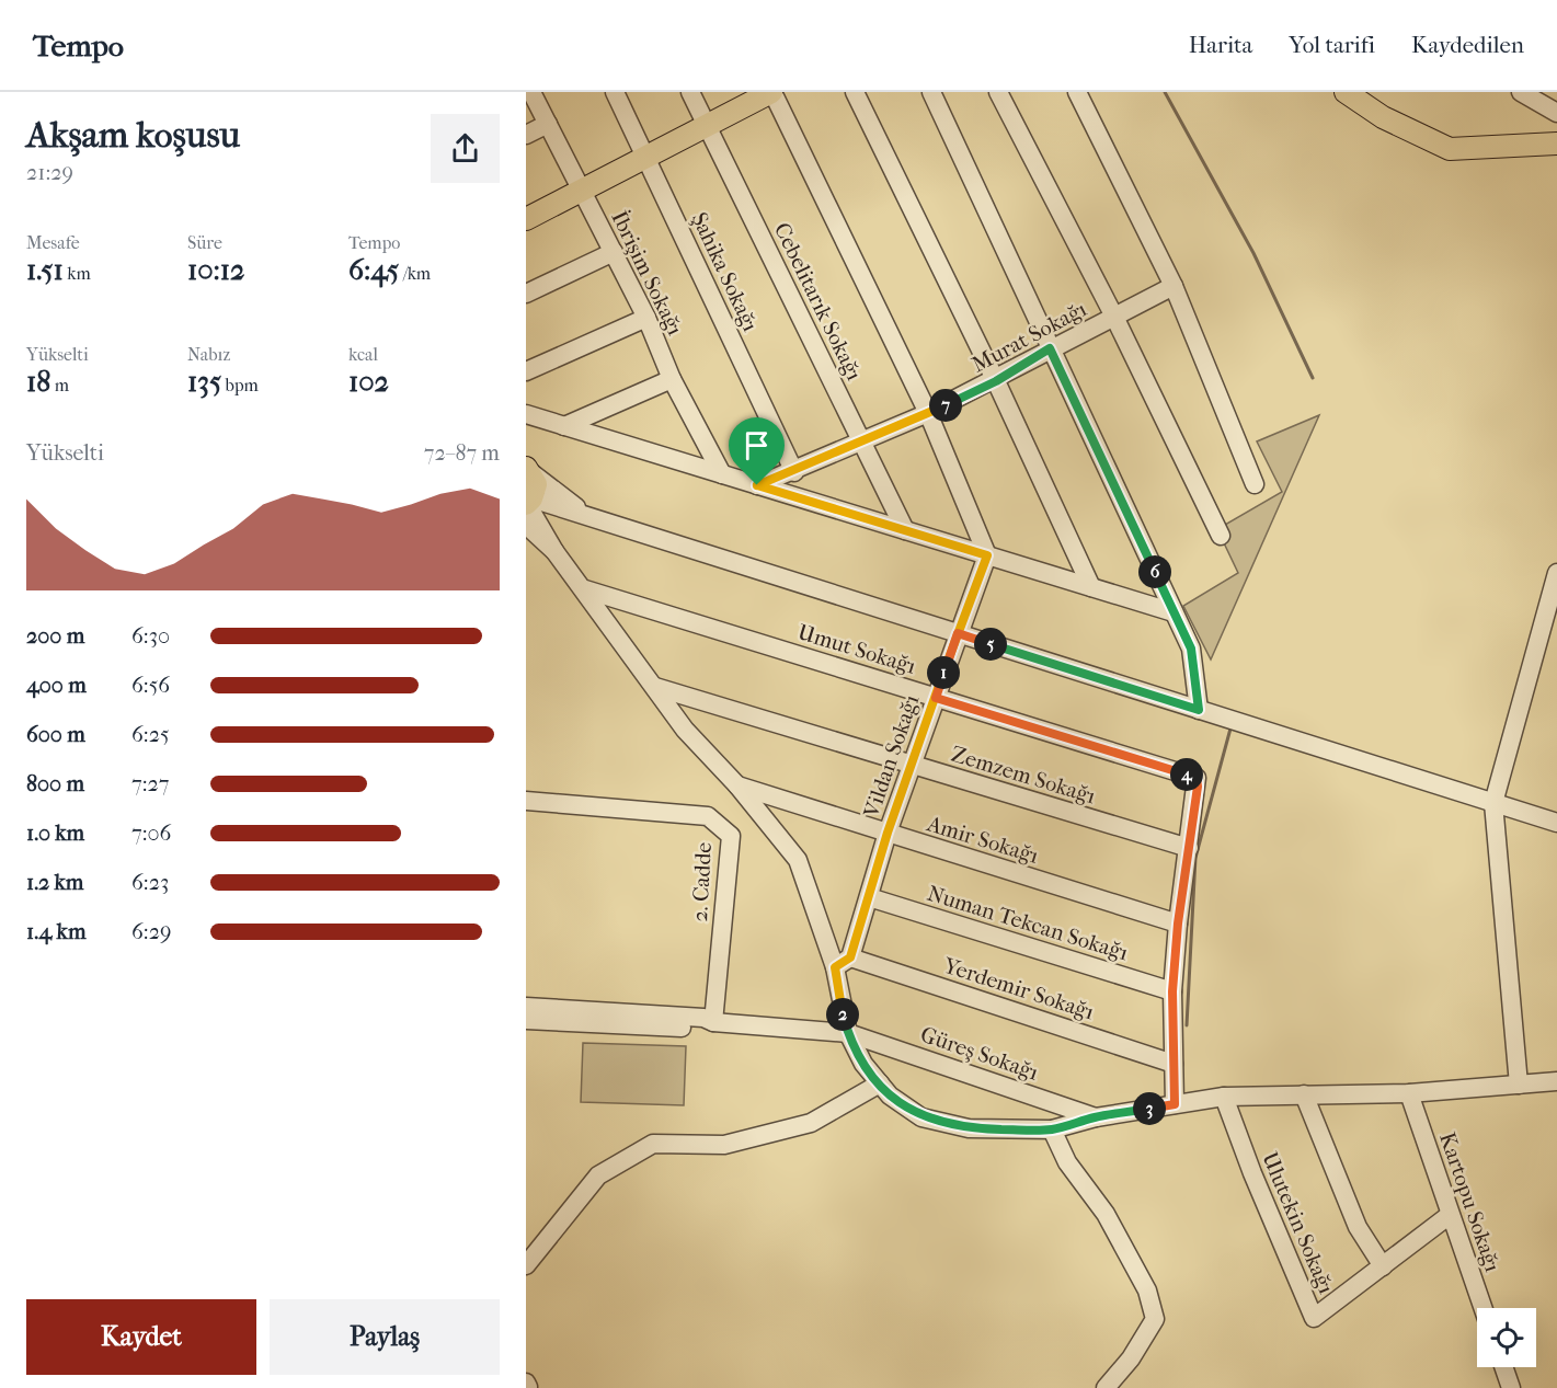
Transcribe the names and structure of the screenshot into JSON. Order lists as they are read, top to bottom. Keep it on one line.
{"streets":{"street":["Şahika Sokağı","İbrişim Sokağı","Cebelitarık Sokağı","Murat Sokağı","Umut Sokağı","Vildan Sokağı","Zemzem Sokağı","Amir Sokağı","2. Cadde","Numan Tekcan Sokağı","Yerdemir Sokağı","Güreş Sokağı","Kartopu Sokağı","Ulutekin Sokağı"]},"crossings":[["Şahika Sokağı","Murat Sokağı"],["Cebelitarık Sokağı","Murat Sokağı"],["Umut Sokağı","Vildan Sokağı"],["Umut Sokağı","Zemzem Sokağı"],["Vildan Sokağı","Zemzem Sokağı"],["Vildan Sokağı","Amir Sokağı"],["Vildan Sokağı","Numan Tekcan Sokağı"],["Vildan Sokağı","Yerdemir Sokağı"],["2. Cadde","Güreş Sokağı"],["Kartopu Sokağı","Ulutekin Sokağı"]],"page":{"header":"Tempo","nav":["Harita","Yol tarifi","Kaydedilen"],"heading":["Akşam koşusu","21:29"],"stats":[["Mesafe","1.51 km"],["Süre","10:12"],["Tempo","6:45 /km"],["Yükselti","18 m"],["Nabız","135 bpm"],["kcal","102"]],"pins":["7","6","5","1","4","2","3"],"chart":["Yükselti","72–87 m"],"list":[{"name":"200 m","note":"6:30"},{"name":"400 m","note":"6:56"},{"name":"600 m","note":"6:25"},{"name":"800 m","note":"7:27"},{"name":"1.0 km","note":"7:06"},{"name":"1.2 km","note":"6:23"},{"name":"1.4 km","note":"6:29"}],"buttons":["Kaydet","Paylaş"]}}
